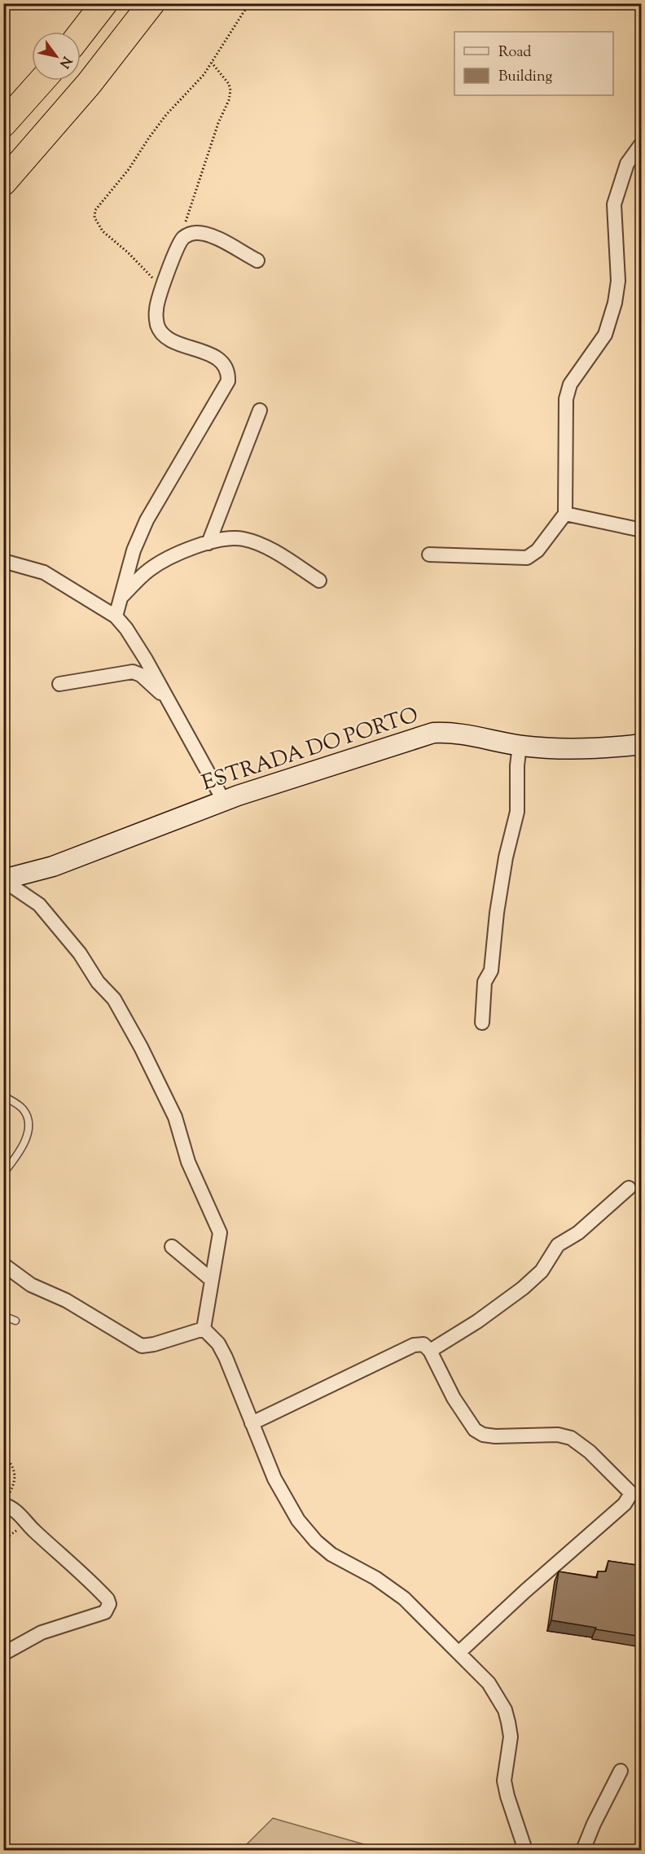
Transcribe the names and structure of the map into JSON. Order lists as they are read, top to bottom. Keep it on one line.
{"streets":{"street":["ESTRADA DO PORTO"]},"legend":["Road","Building"],"north":"bottom right"}
